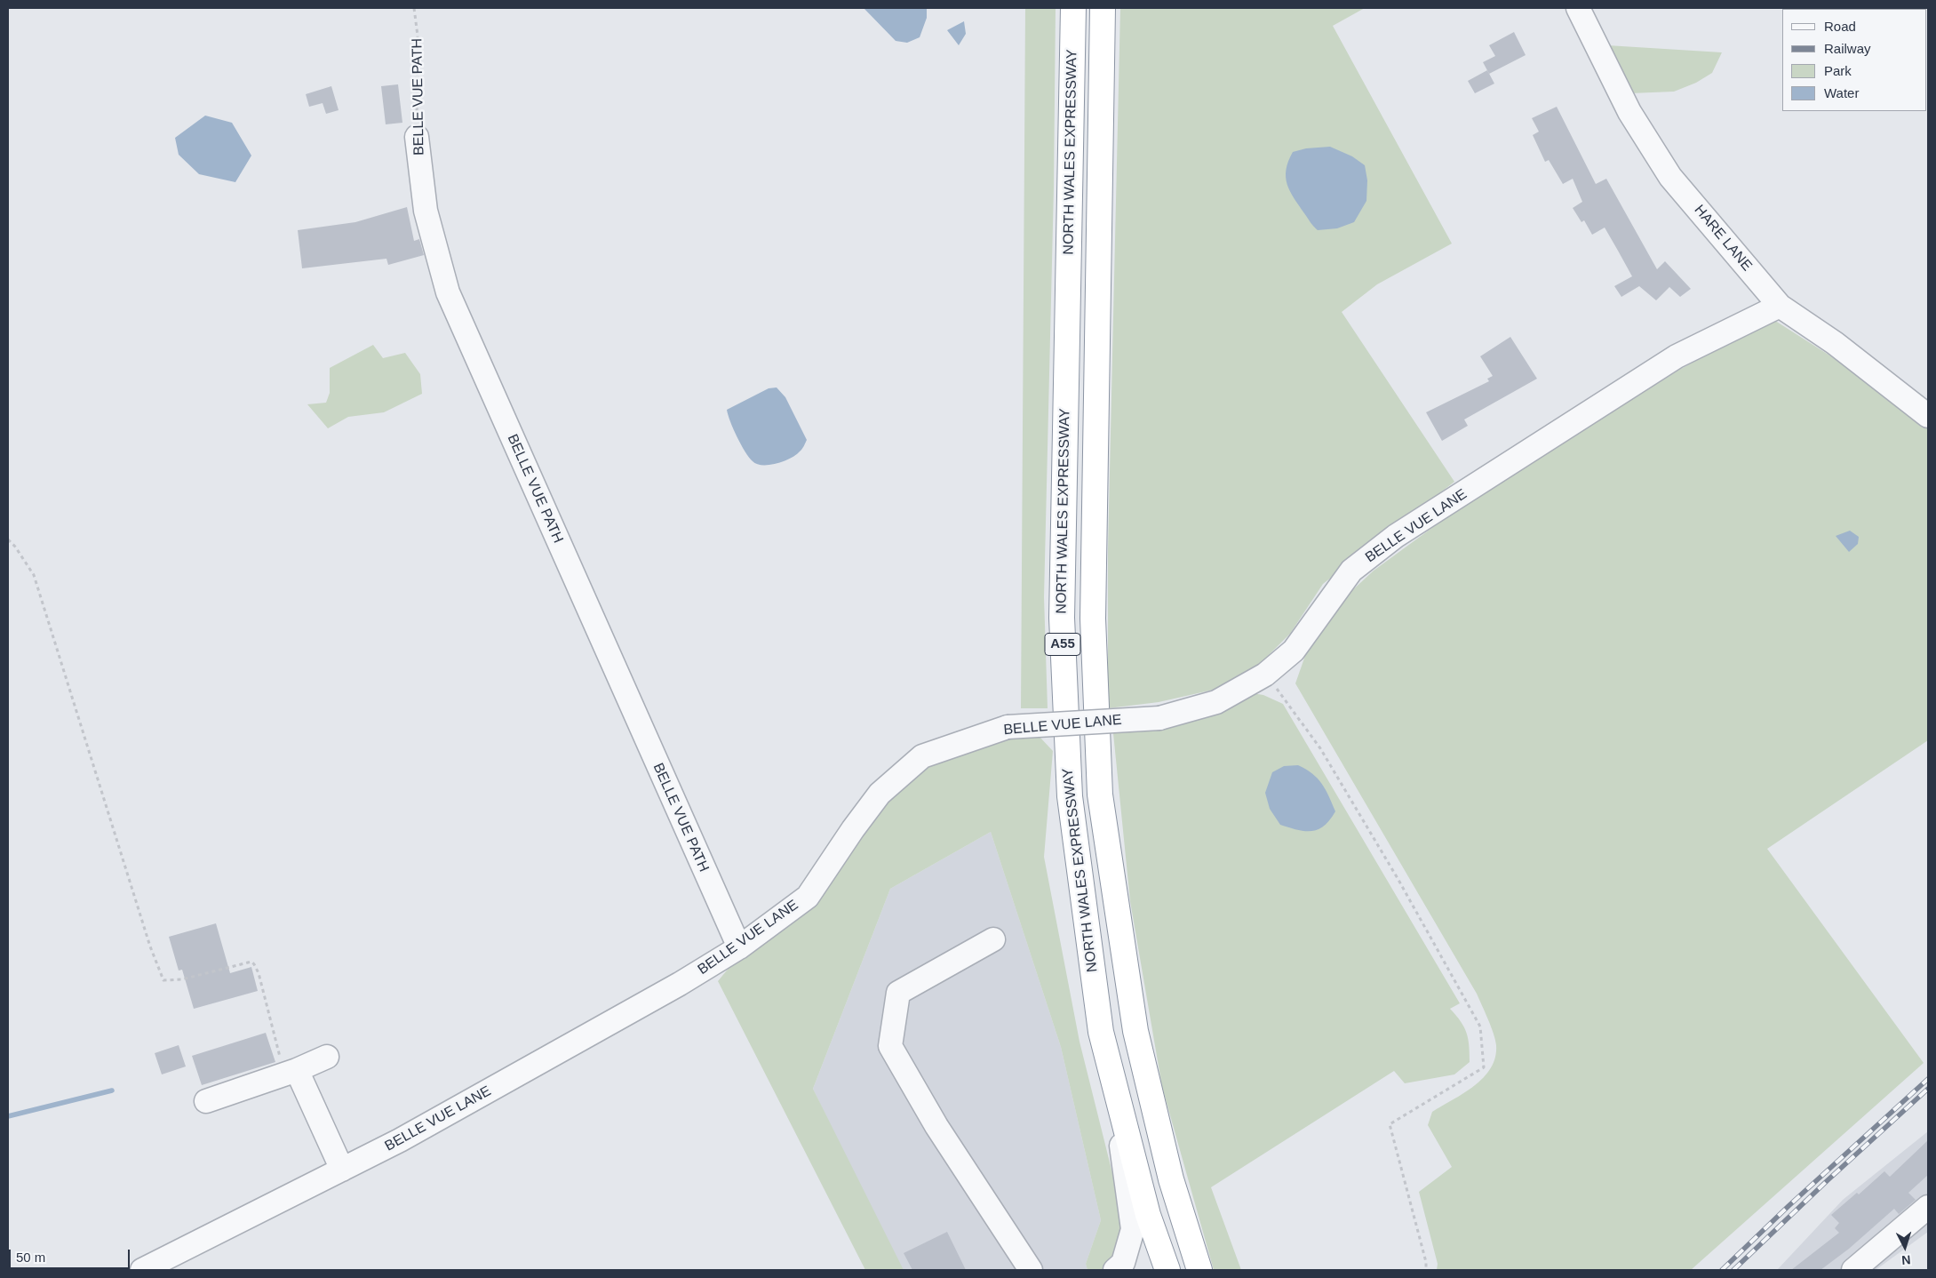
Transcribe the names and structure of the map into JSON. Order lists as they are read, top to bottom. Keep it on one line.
{"streets":{"highway":["NORTH WALES EXPRESSWAY","A55"],"street":["BELLE VUE PATH","HARE LANE","BELLE VUE LANE"]},"crossings":[["BELLE VUE PATH","BELLE VUE LANE"],["HARE LANE","BELLE VUE LANE"]],"legend":["Road","Railway","Park","Water"],"scale_bar":"50 m","north":"bottom"}
